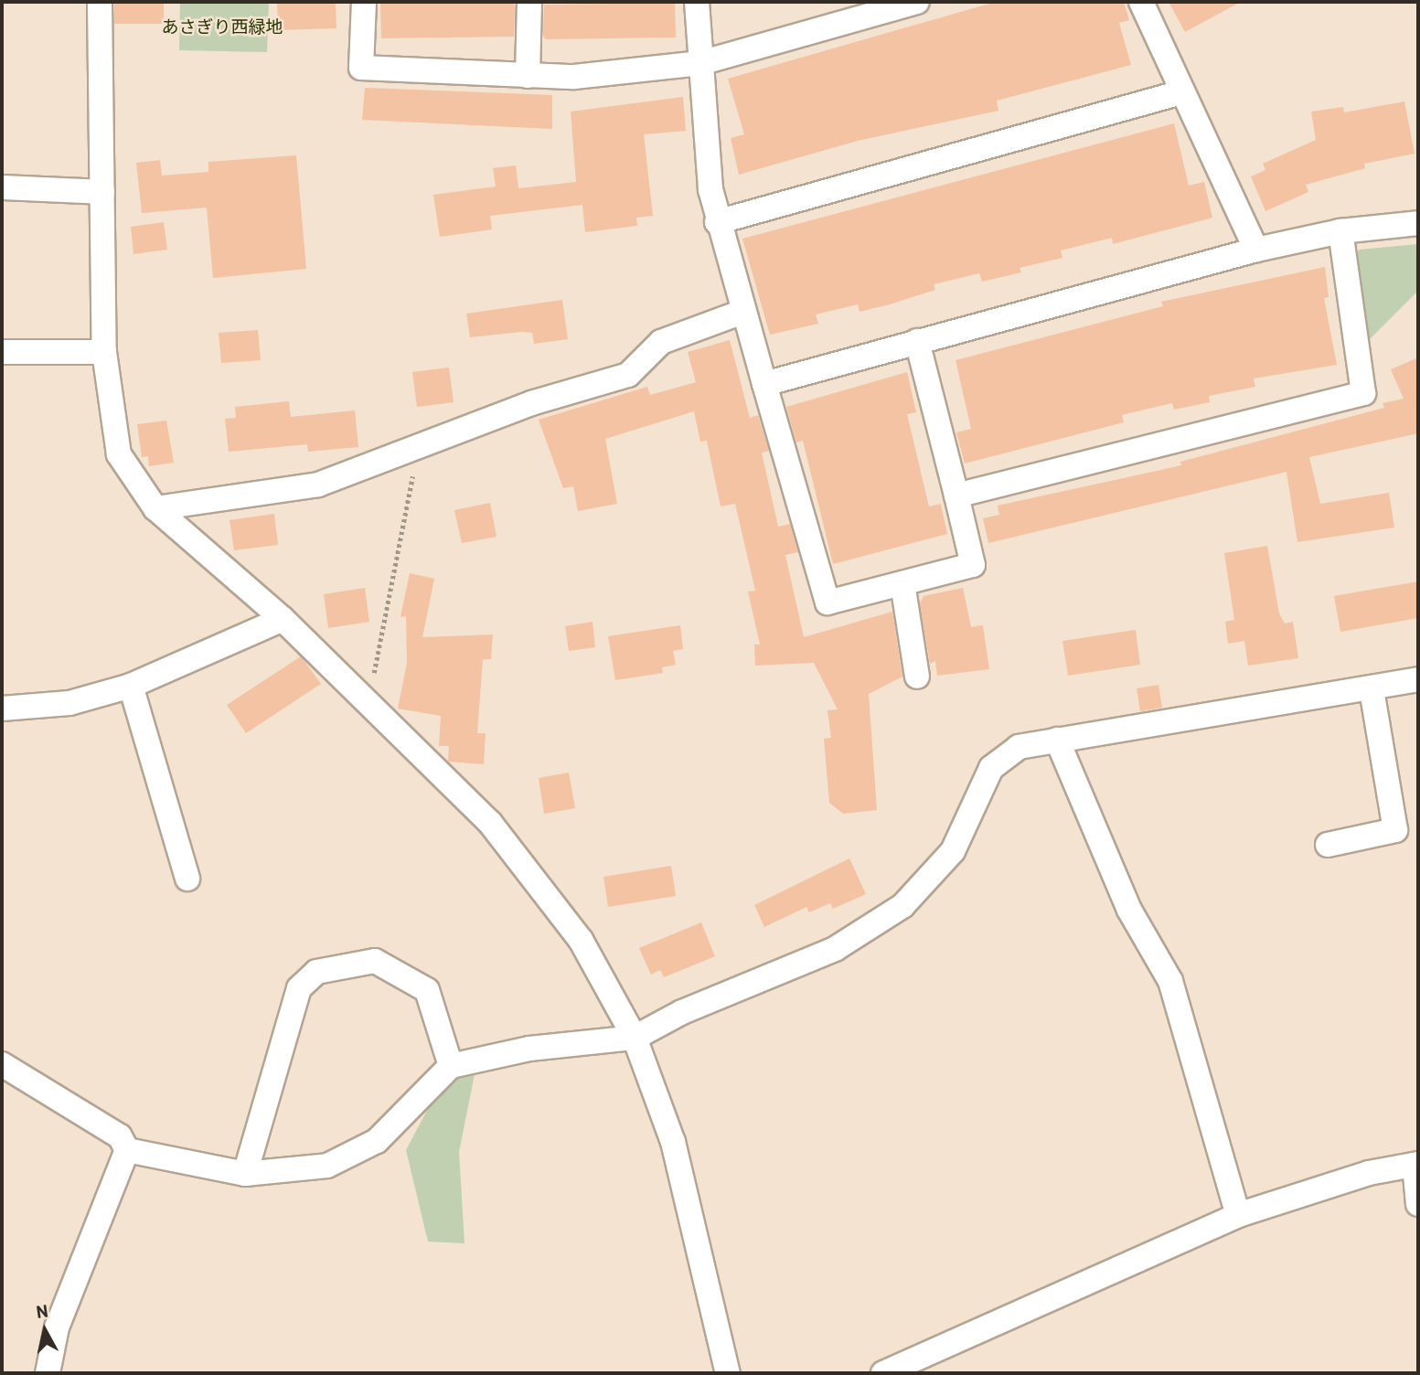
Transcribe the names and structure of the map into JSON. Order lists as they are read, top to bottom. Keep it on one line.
{"parks":["あさぎり西緑地"],"north":"top"}
